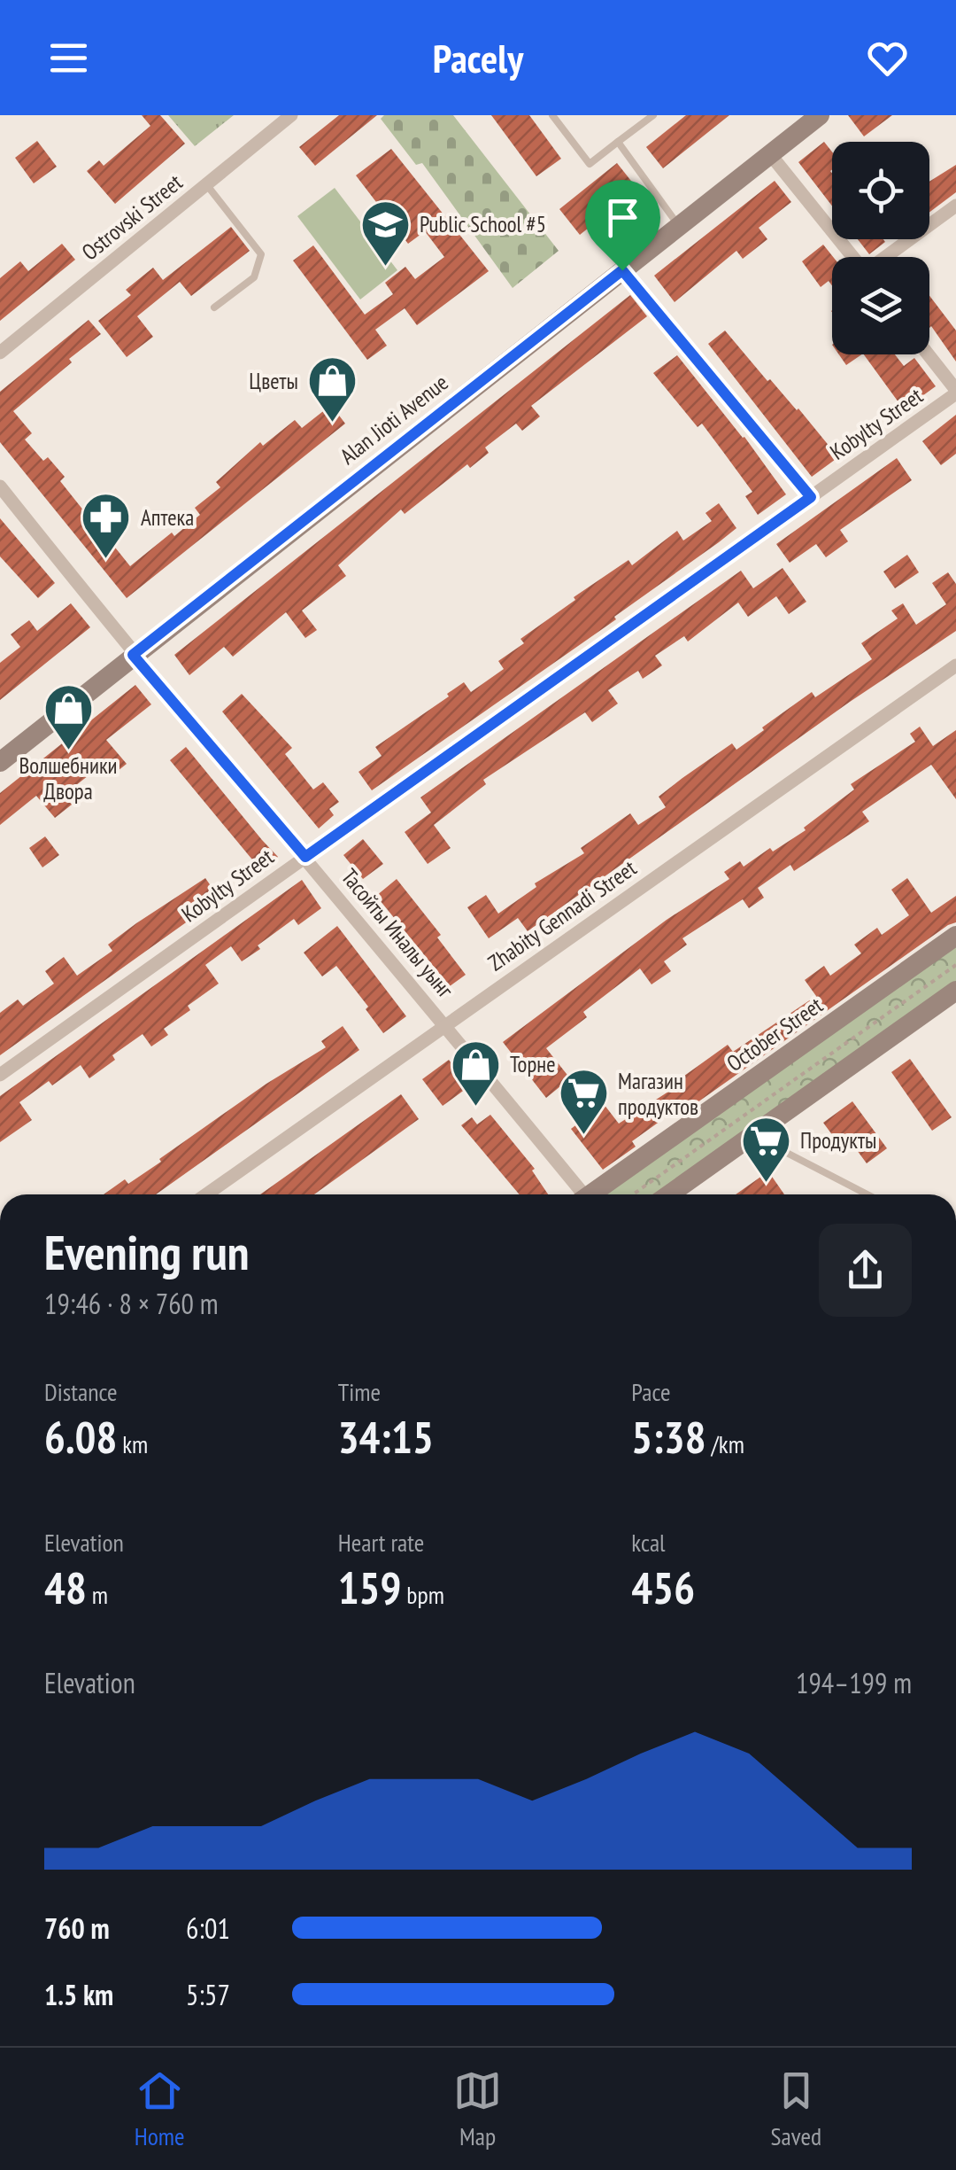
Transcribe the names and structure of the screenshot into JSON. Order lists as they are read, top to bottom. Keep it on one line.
{"streets":{"street":["Ostrovski Street","Alan Jioti Avenue","Kobylty Street","Zhabity Gennadi Street","Тасойты Иналы уынг","October Street"]},"crossings":[["Alan Jioti Avenue","Тасойты Иналы уынг"],["Kobylty Street","Тасойты Иналы уынг"],["Zhabity Gennadi Street","Тасойты Иналы уынг"]],"places":{"school or university":["Public School #5"],"shop":["Цветы","Волшебники Двора","Торне"],"pharmacy":["Аптека"],"supermarket":["Магазин продуктов","Продукты"]},"page":{"header":"Pacely","heading":["Evening run","19:46 · 8 × 760 m"],"stats":[["Distance","6.08 km"],["Time","34:15"],["Pace","5:38 /km"],["Elevation","48 m"],["Heart rate","159 bpm"],["kcal","456"]],"chart":["Elevation","194–199 m"],"list":[{"name":"760 m","note":"6:01"},{"name":"1.5 km","note":"5:57"}],"tabs":["Home","Map","Saved"]}}
